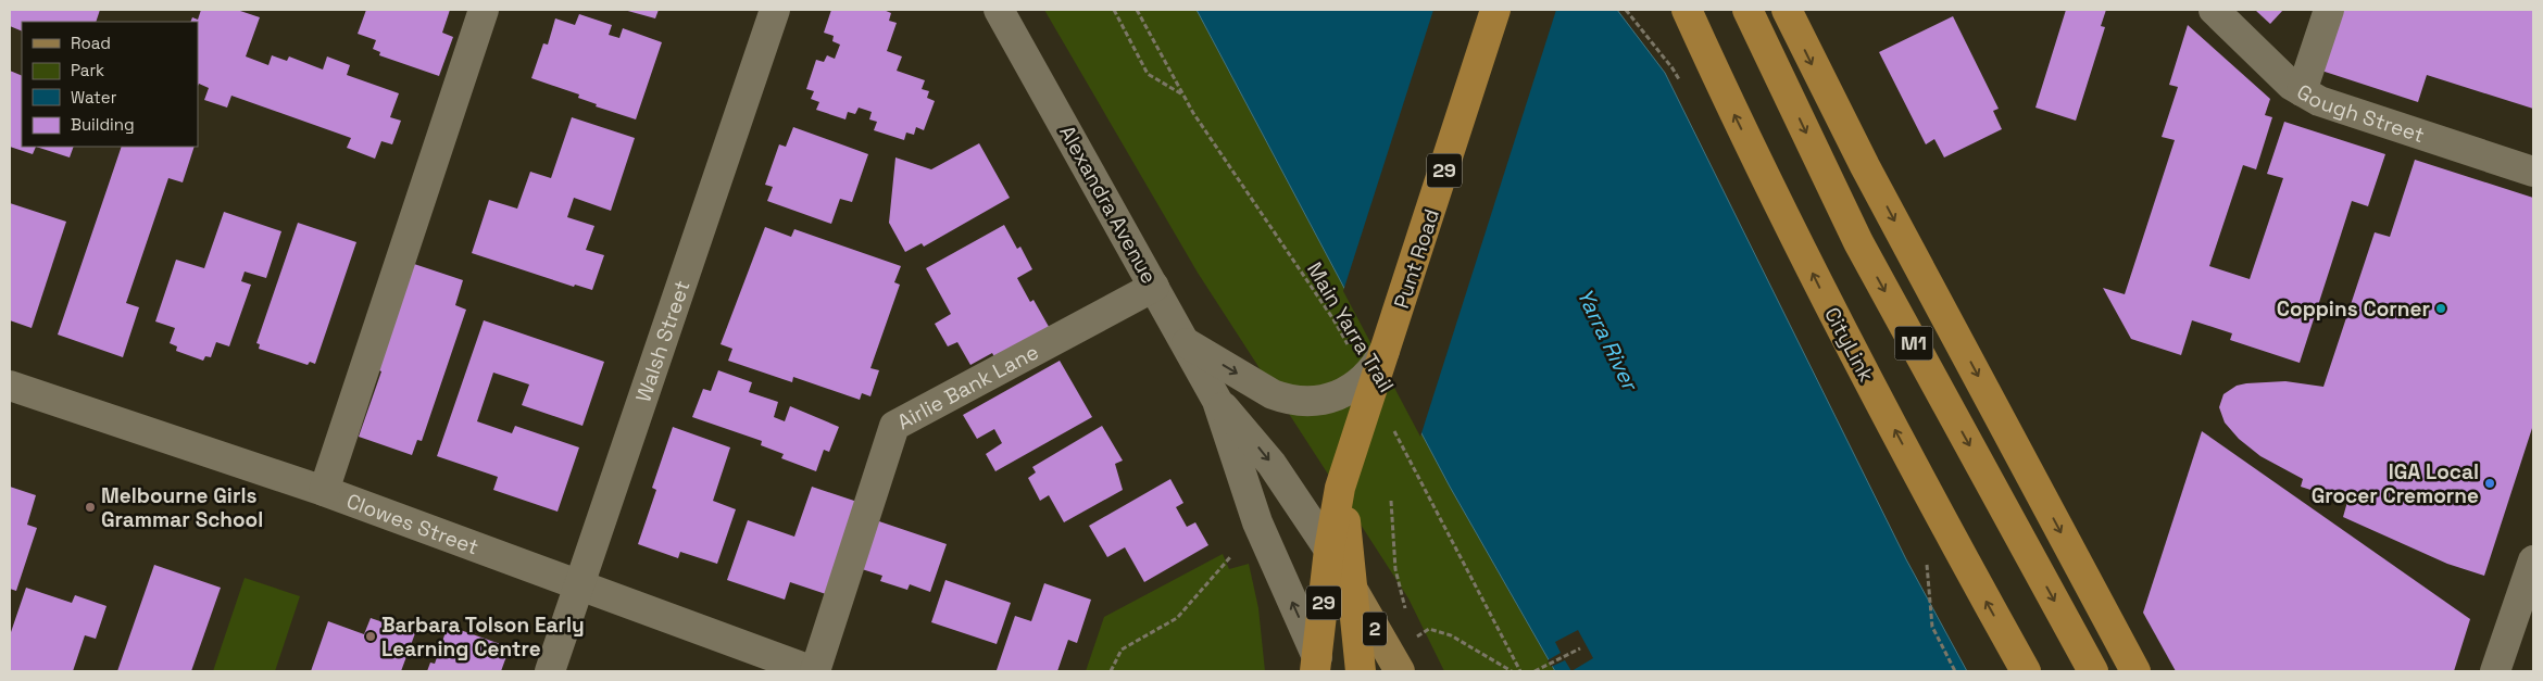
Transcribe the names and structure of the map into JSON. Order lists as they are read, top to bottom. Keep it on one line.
{"streets":{"highway":["29","Alexandra Avenue","Punt Road","M1","CityLink","2"],"street":["Gough Street","Walsh Street","Airlie Bank Lane","Clowes Street"],"path":["Main Yarra Trail"]},"crossings":[["Alexandra Avenue","Punt Road"],["Alexandra Avenue","Airlie Bank Lane"],["Walsh Street","Clowes Street"],["Airlie Bank Lane","Clowes Street"]],"water":["Yarra River"],"places":["Coppins Corner","IGA Local Grocer Cremorne","Melbourne Girls Grammar School","Barbara Tolson Early Learning Centre"],"legend":["Road","Park","Water","Building"]}
